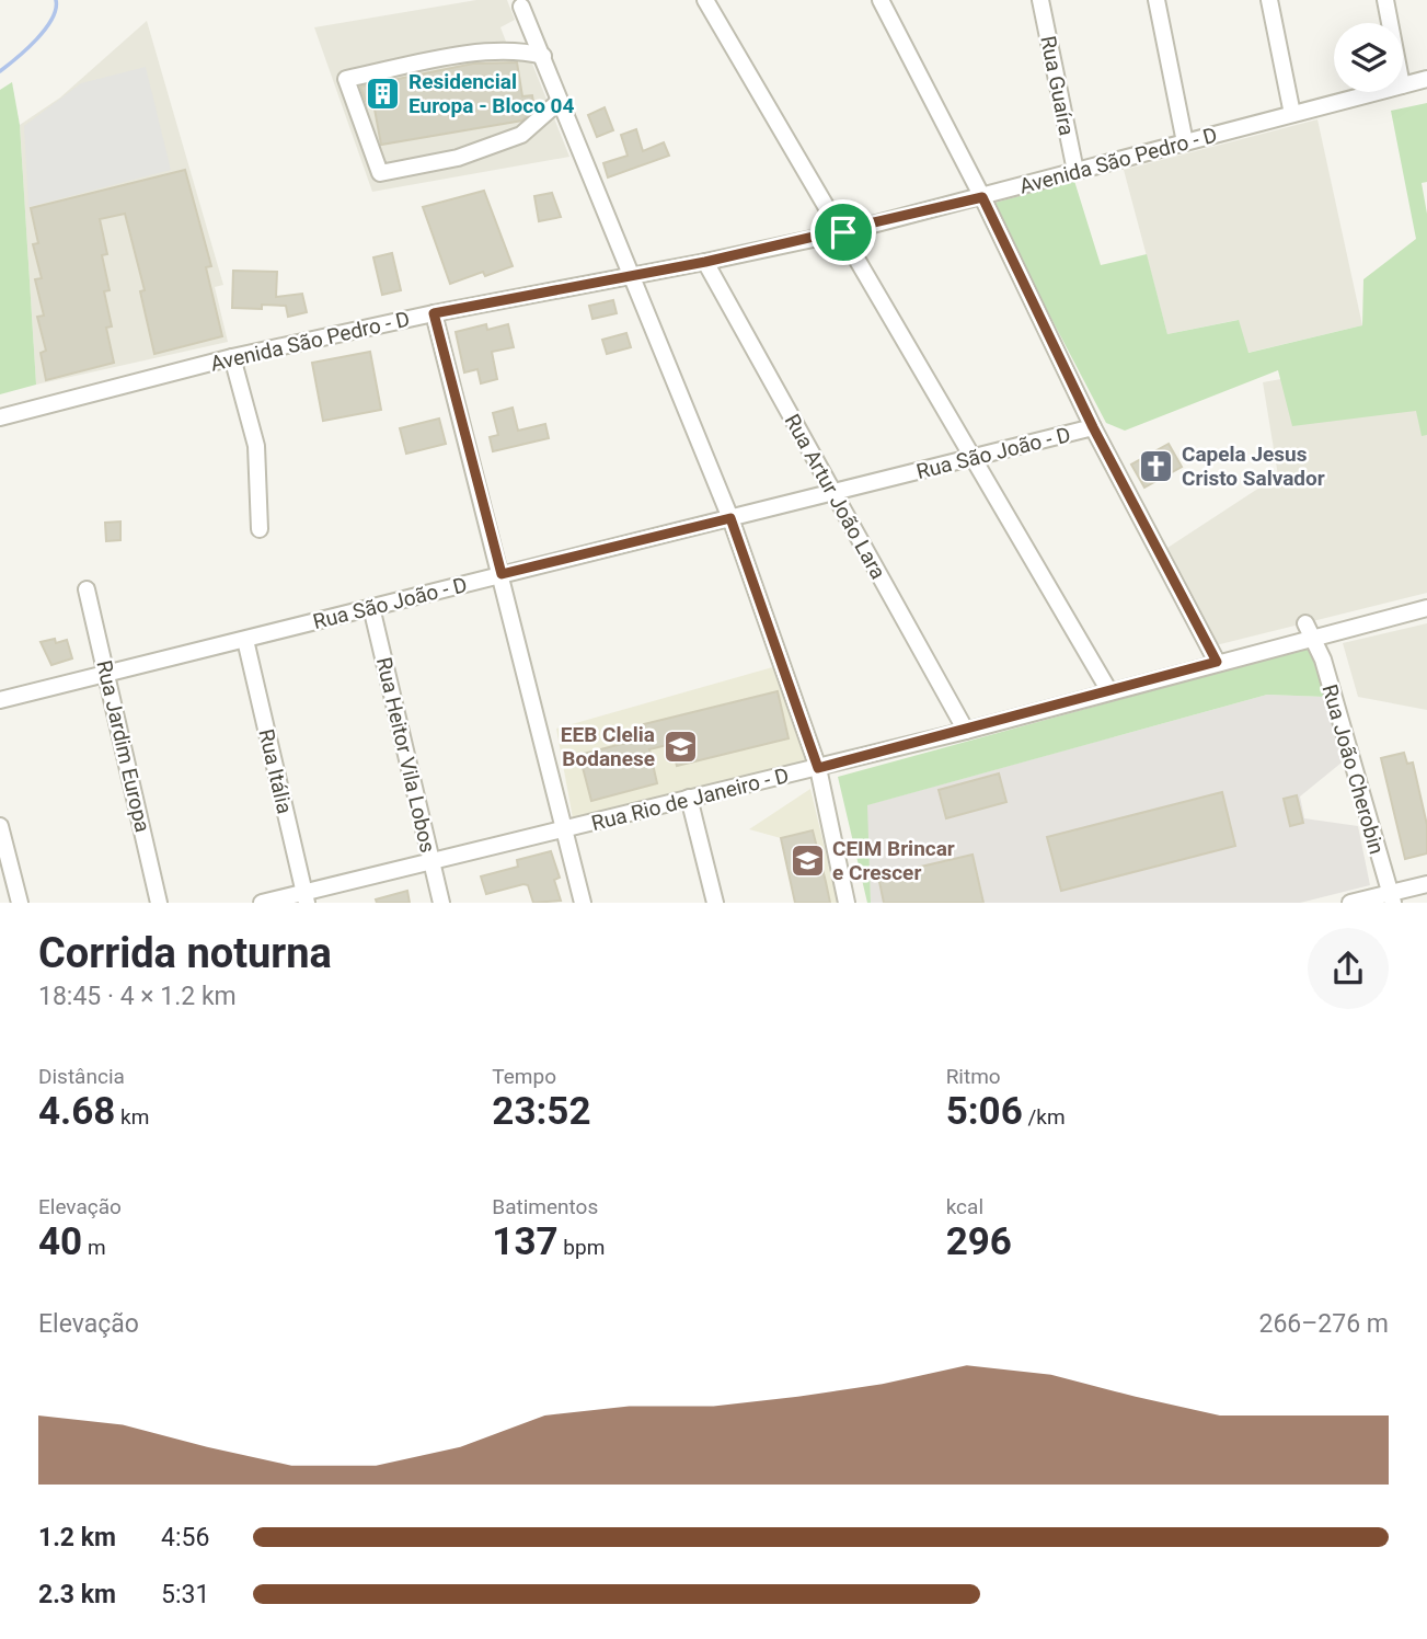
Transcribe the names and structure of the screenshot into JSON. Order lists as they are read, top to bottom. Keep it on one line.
{"streets":{"street":["Rua Guaíra","Avenida São Pedro - D","Rua São João - D","Rua Artur João Lara","Rua Jardim Europa","Rua Heitor Vila Lobos","Rua João Cherobin","Rua Itália","Rua Rio de Janeiro - D"]},"crossings":[["Rua Guaíra","Avenida São Pedro - D"],["Avenida São Pedro - D","Rua Artur João Lara"],["Rua São João - D","Rua Artur João Lara"],["Rua São João - D","Rua Jardim Europa"],["Rua São João - D","Rua Heitor Vila Lobos"],["Rua São João - D","Rua Itália"],["Rua Artur João Lara","Rua Rio de Janeiro - D"],["Rua Heitor Vila Lobos","Rua Rio de Janeiro - D"],["Rua João Cherobin","Rua Rio de Janeiro - D"],["Rua Itália","Rua Rio de Janeiro - D"]],"places":{"building":["Residencial Europa - Bloco 04"],"church":["Capela Jesus Cristo Salvador"],"school or university":["EEB Clelia Bodanese","CEIM Brincar e Crescer"]},"page":{"heading":["Corrida noturna","18:45 · 4 × 1.2 km"],"stats":[["Distância","4.68 km"],["Tempo","23:52"],["Ritmo","5:06 /km"],["Elevação","40 m"],["Batimentos","137 bpm"],["kcal","296"]],"chart":["Elevação","266–276 m"],"list":[{"name":"1.2 km","note":"4:56"},{"name":"2.3 km","note":"5:31"}]}}
